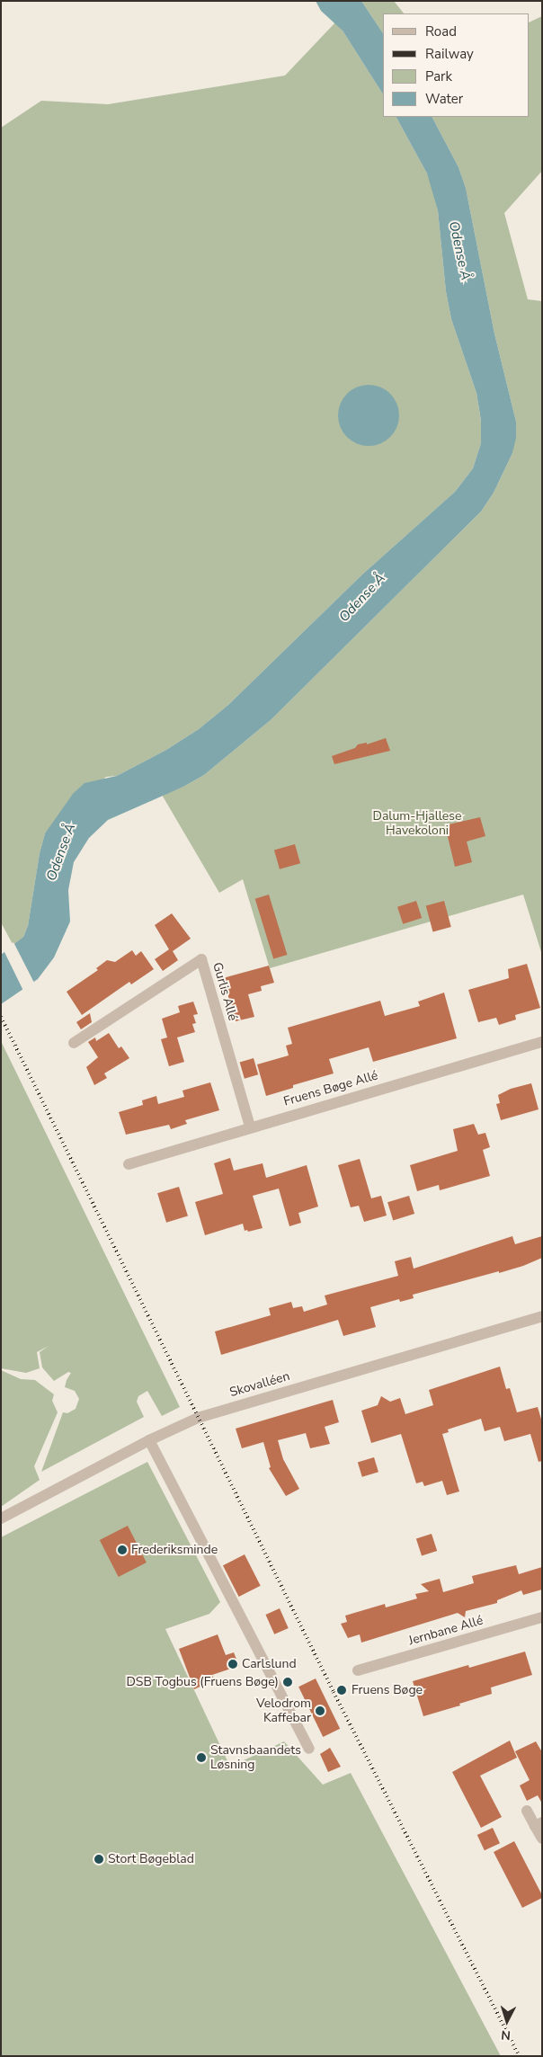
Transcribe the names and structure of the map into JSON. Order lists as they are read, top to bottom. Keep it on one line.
{"streets":{"street":["Gurlis Allé","Fruens Bøge Allé","Skovalléen","Jernbane Allé"]},"crossings":[["Gurlis Allé","Fruens Bøge Allé"]],"water":["Odense Å"],"parks":["Dalum-Hjallese Havekoloni"],"places":["Frederiksminde","Carlslund","DSB Togbus (Fruens Bøge)","Fruens Bøge","Velodrom Kaffebar","Stavnsbaandets Løsning","Stort Bøgeblad"],"legend":["Road","Railway","Park","Water"],"north":"bottom"}
